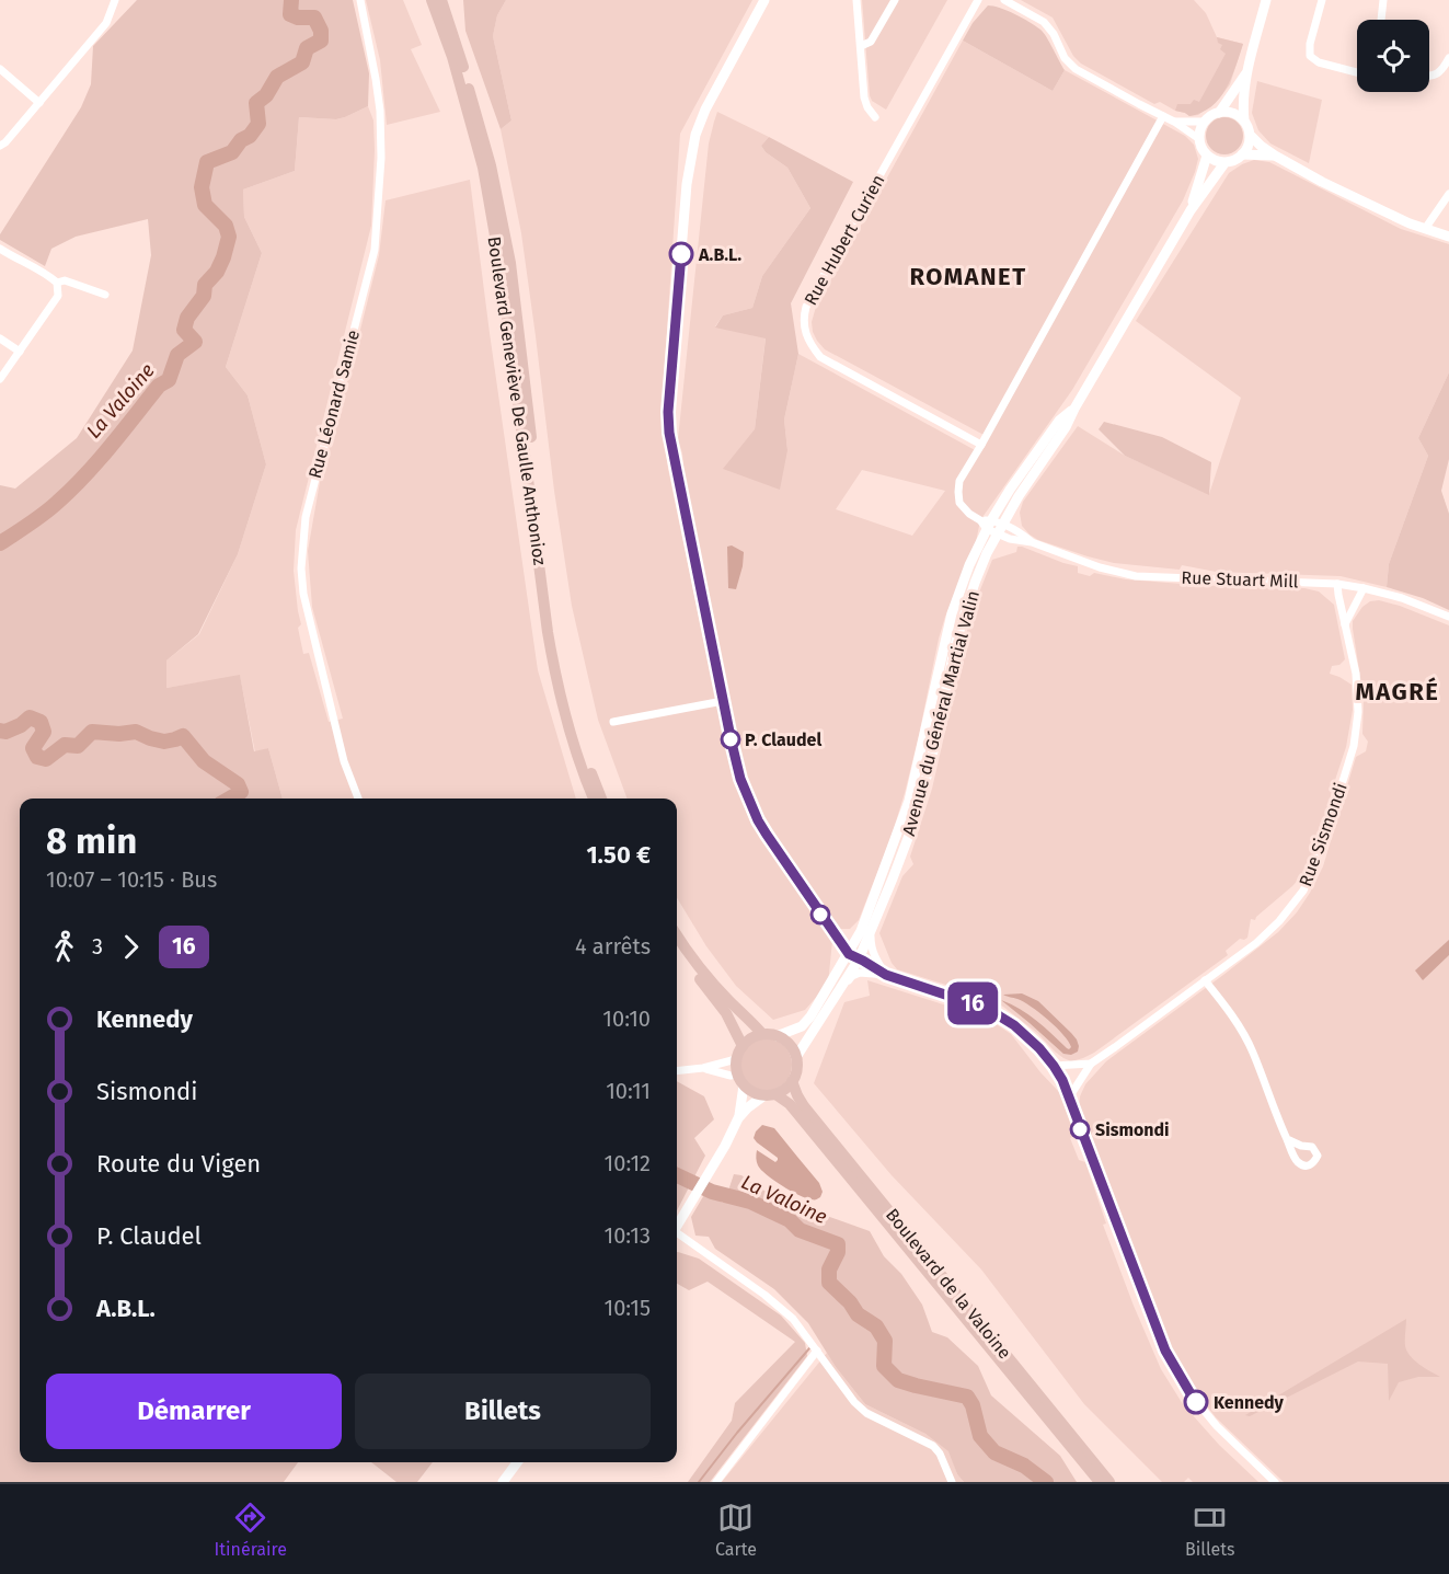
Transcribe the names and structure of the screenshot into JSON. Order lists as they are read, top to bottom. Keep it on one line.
{"streets":{"main road":["Boulevard Geneviève De Gaulle Anthonioz","Avenue du Général Martial Valin","Boulevard de la Valoine"],"street":["Rue Hubert Curien","Rue Léonard Samie","Rue Stuart Mill","Rue Sismondi"]},"crossings":[["Rue Stuart Mill","Avenue du Général Martial Valin"],["Rue Stuart Mill","Rue Sismondi"],["Avenue du Général Martial Valin","Boulevard de la Valoine"]],"districts":["ROMANET","MAGRÉ"],"water":["La Valoine"],"places":["A.B.L.","P. Claudel","Sismondi","Kennedy"],"lines":["bus line 16"],"page":{"on_map":"16","heading":["8 min","10:07 – 10:15 · Bus","1.50 €"],"legs":["3","16","4 arrêts"],"list":[{"name":"Kennedy","value":"10:10"},{"name":"Sismondi","value":"10:11"},{"name":"Route du Vigen","value":"10:12"},{"name":"P. Claudel","value":"10:13"},{"name":"A.B.L.","value":"10:15"}],"buttons":["Démarrer","Billets"],"tabs":["Itinéraire","Carte","Billets"]}}
